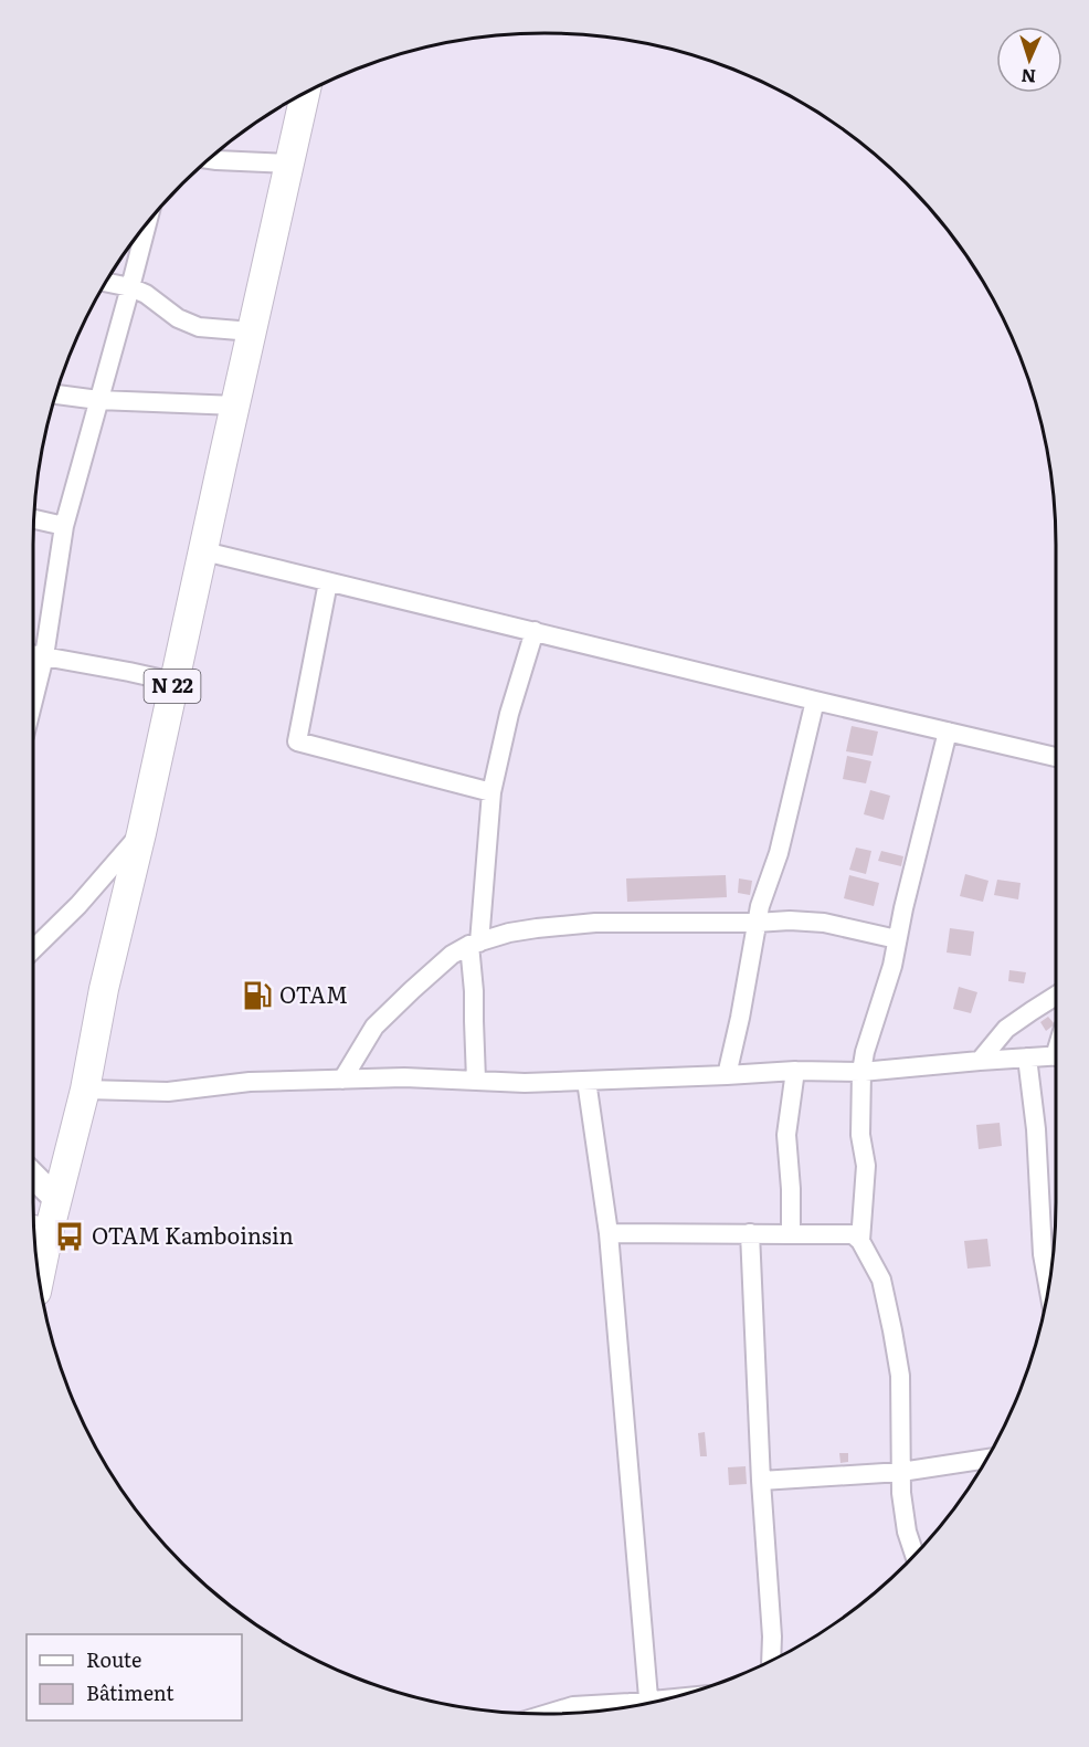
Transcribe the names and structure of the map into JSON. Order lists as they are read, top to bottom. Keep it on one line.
{"streets":{"main road":["N 22"]},"places":{"fuel station":["OTAM"],"bus stop":["OTAM Kamboinsin"]},"legend":["Route","Bâtiment"],"north":"bottom"}
